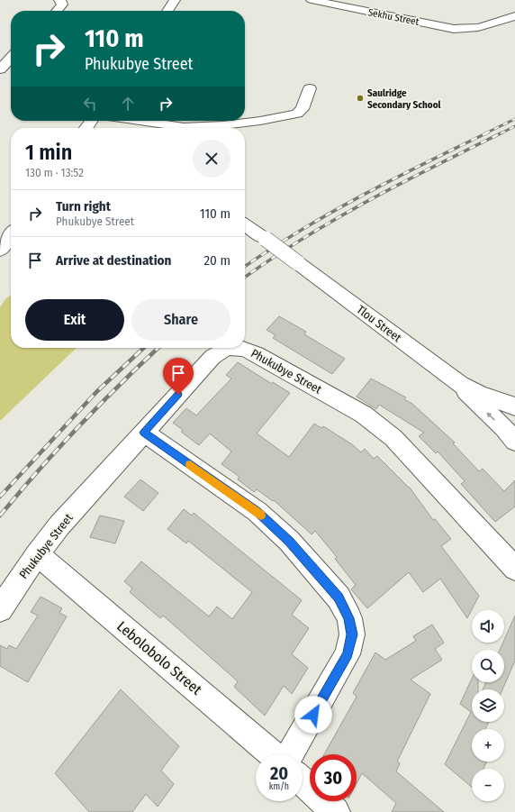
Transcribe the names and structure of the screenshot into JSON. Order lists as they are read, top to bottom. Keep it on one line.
{"streets":{"street":["Sekhu Street","Tlou Street","Phukubye Street","Lebolobolo Street"]},"crossings":[["Phukubye Street","Lebolobolo Street"]],"places":["Saulridge Secondary School"],"page":{"turn":["110 m","Phukubye Street"],"heading":["1 min","130 m · 13:52"],"list":[{"name":"Turn right","note":"Phukubye Street","value":"110 m"},{"name":"Arrive at destination","value":"20 m"}],"buttons":["Exit","Share"],"map_buttons":["+","−"],"speed":"20 km/h","limit":"30"}}
